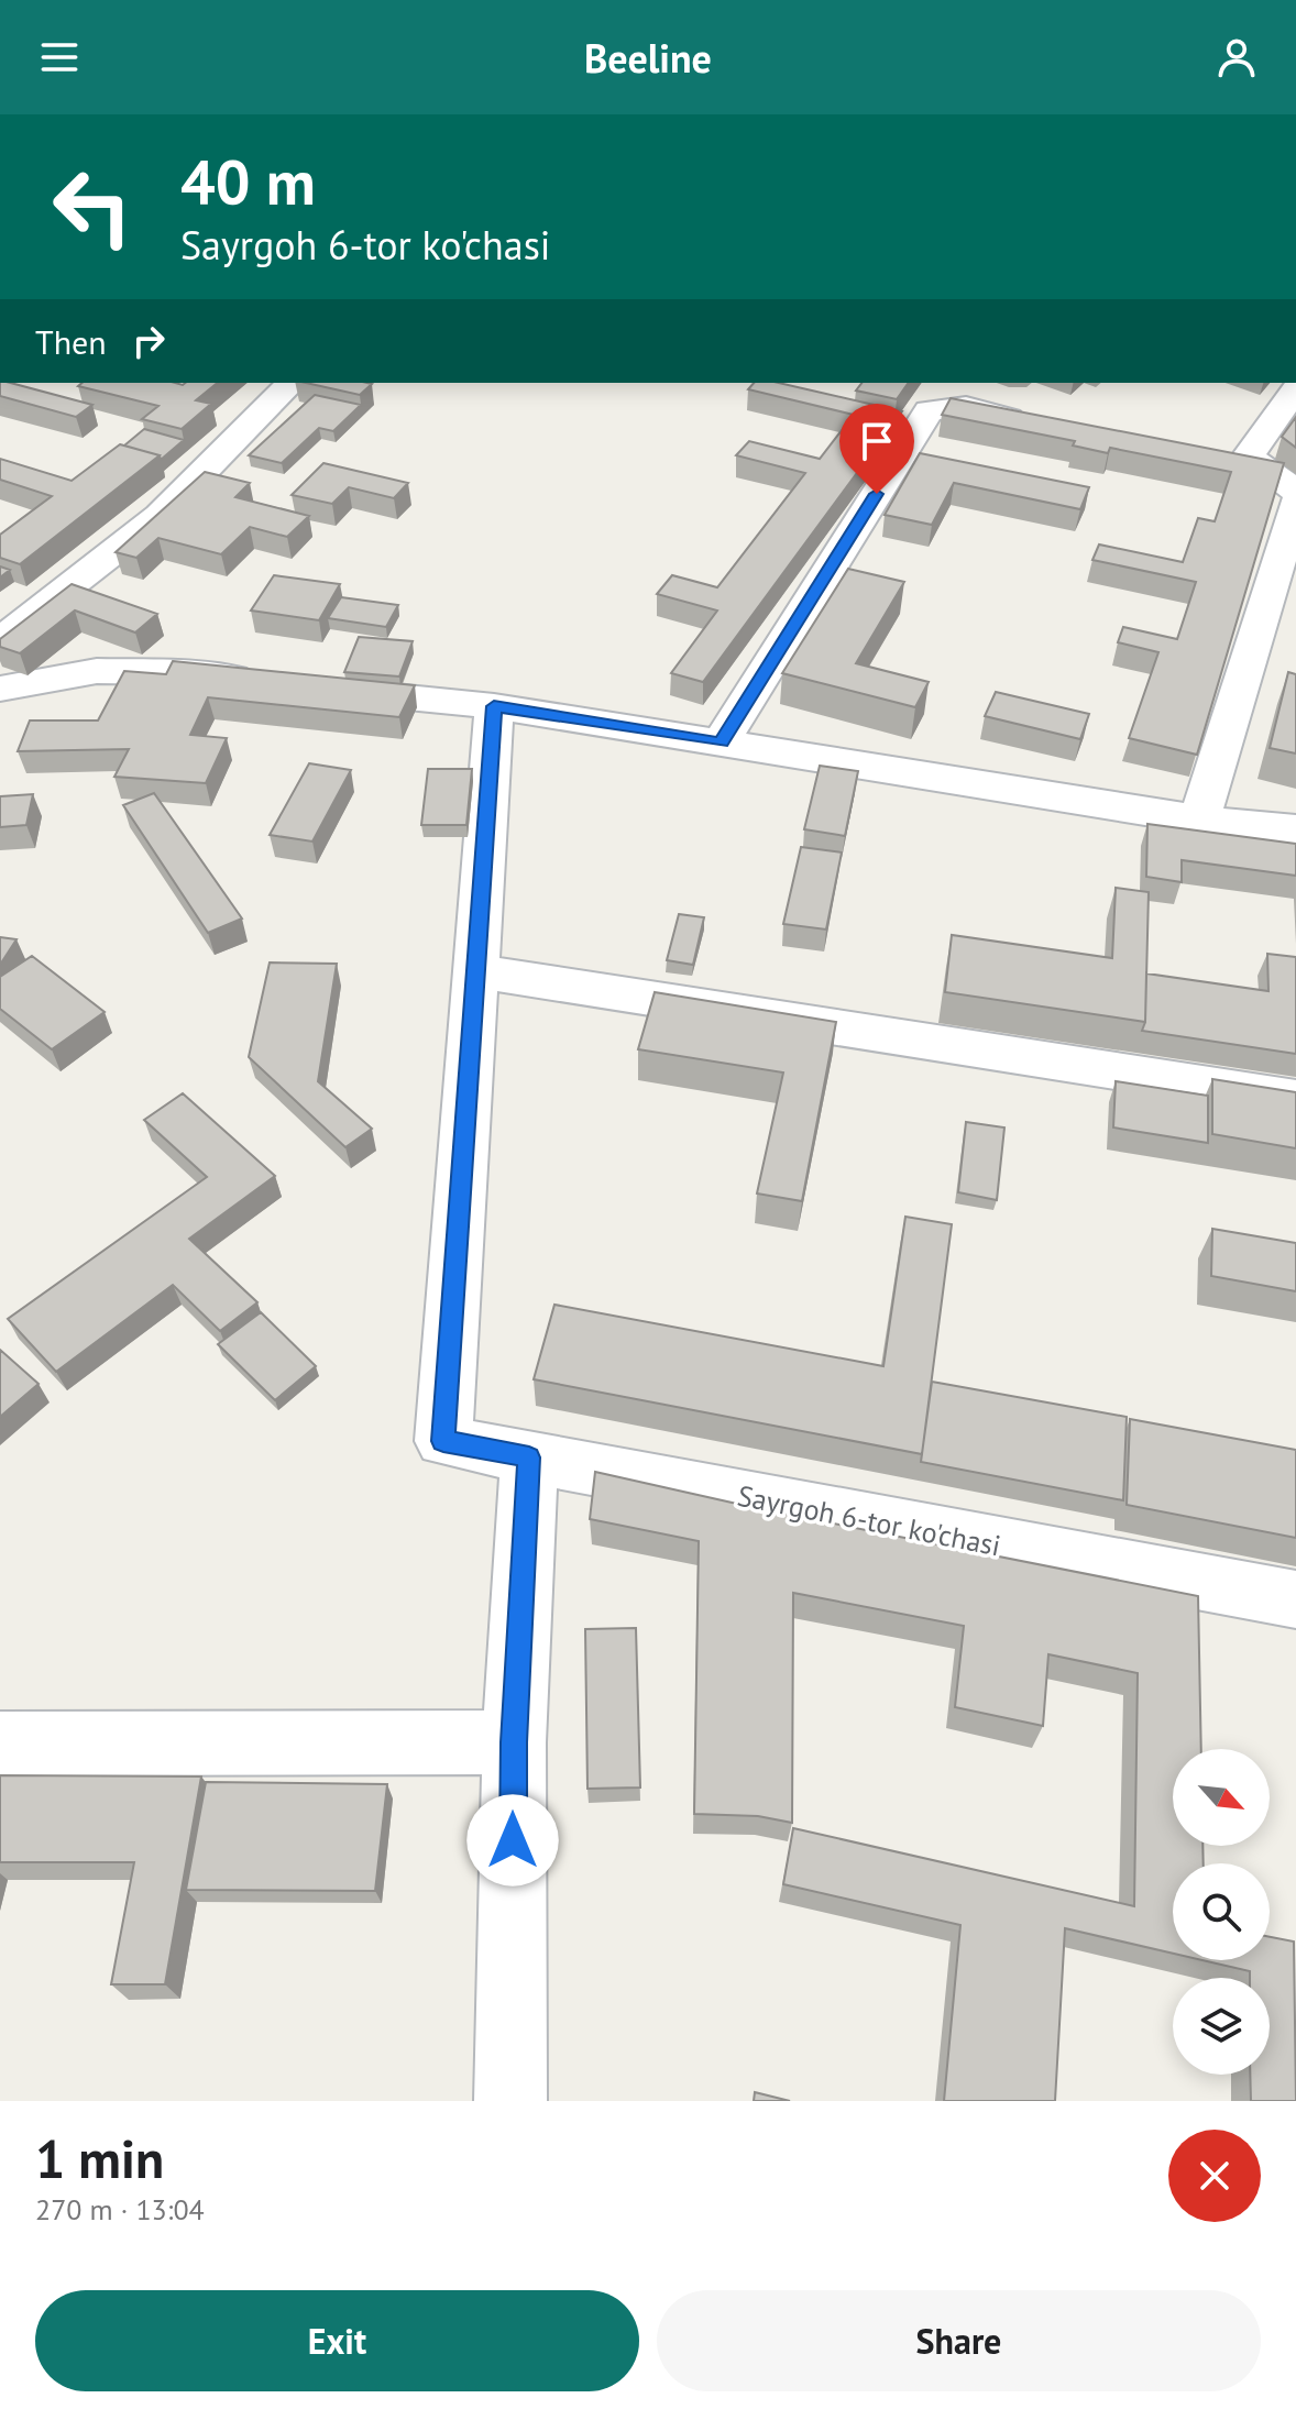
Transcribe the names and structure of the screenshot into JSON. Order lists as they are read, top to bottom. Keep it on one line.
{"streets":{"street":["Sayrgoh 6-tor ko'chasi"]},"north":"bottom right","page":{"header":"Beeline","turn":["40 m","Sayrgoh 6-tor ko'chasi"],"then":"Then","heading":["1 min","270 m · 13:04"],"buttons":["Exit","Share"]}}
